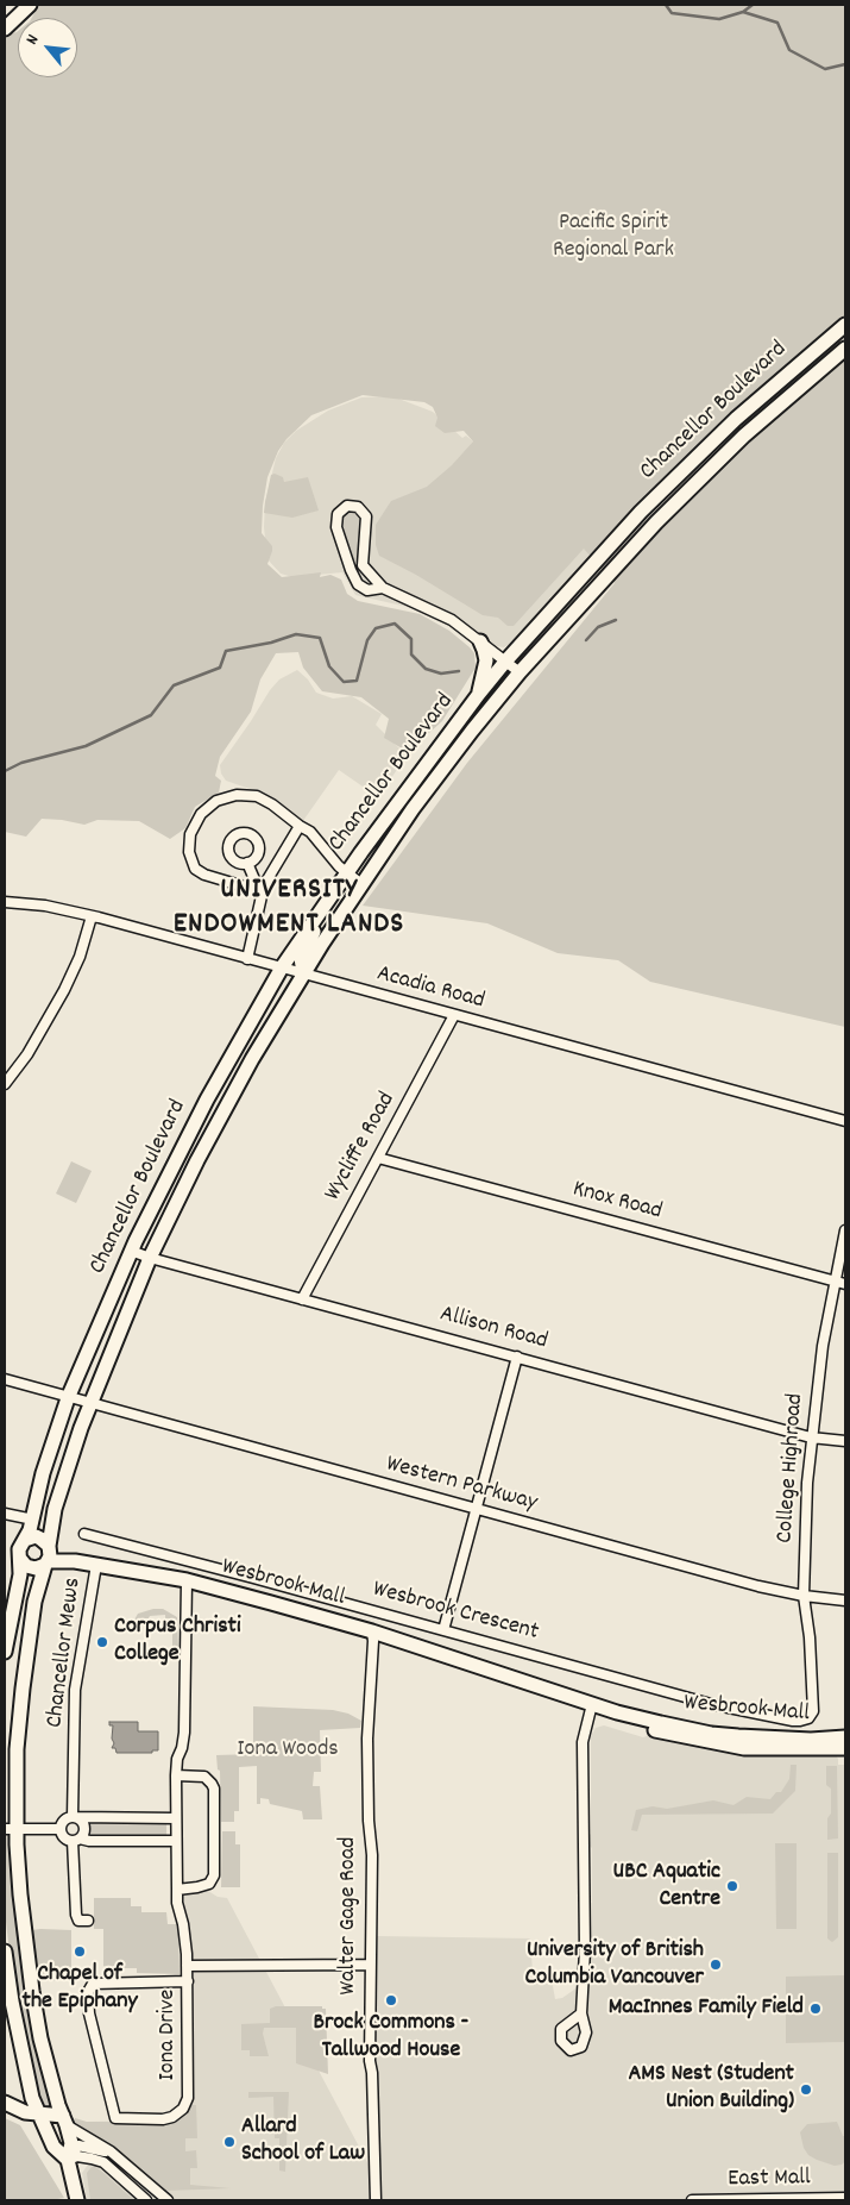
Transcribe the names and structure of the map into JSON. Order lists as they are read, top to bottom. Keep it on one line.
{"streets":{"main road":["Chancellor Boulevard","Wesbrook Mall"],"street":["Acadia Road","Wycliffe Road","Knox Road","Allison Road","College Highroad","Western Parkway","Wesbrook Crescent","Chancellor Mews","Walter Gage Road","Iona Drive","East Mall"]},"crossings":[["Chancellor Boulevard","Acadia Road"],["Chancellor Boulevard","Allison Road"],["Chancellor Boulevard","Western Parkway"],["Chancellor Boulevard","Wesbrook Mall"],["Acadia Road","Wycliffe Road"],["Wycliffe Road","Knox Road"],["Wycliffe Road","Allison Road"],["Knox Road","College Highroad"],["Allison Road","College Highroad"],["College Highroad","Western Parkway"],["College Highroad","Wesbrook Crescent"],["Wesbrook Mall","Chancellor Mews"],["Wesbrook Mall","Walter Gage Road"],["Wesbrook Mall","Iona Drive"]],"districts":["UNIVERSITY ENDOWMENT LANDS"],"parks":["Pacific Spirit Regional Park","Iona Woods"],"places":["Corpus Christi College","UBC Aquatic Centre","Chapel of the Epiphany","University of British Columbia Vancouver","Brock Commons - Tallwood House","MacInnes Family Field","AMS Nest (Student Union Building)","Allard School of Law"],"north":"top left"}
